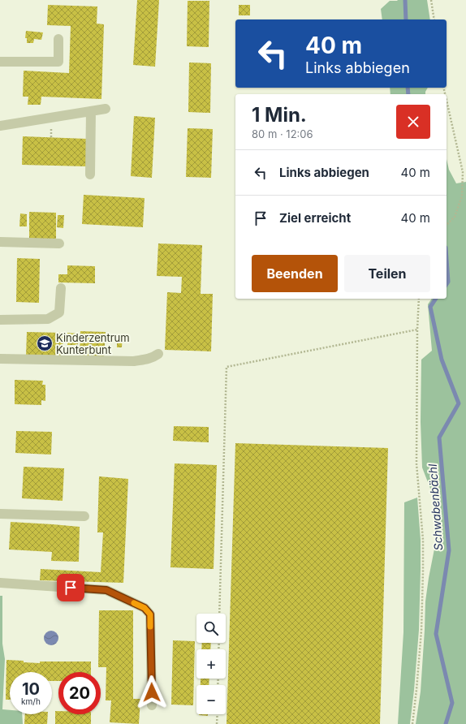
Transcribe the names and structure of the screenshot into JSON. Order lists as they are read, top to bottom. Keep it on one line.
{"water":["Schwabenbächl"],"places":{"school or university":["Kinderzentrum Kunterbunt"]},"page":{"turn":["40 m","Links abbiegen"],"heading":["1 Min.","80 m · 12:06"],"list":[{"name":"Links abbiegen","value":"40 m"},{"name":"Ziel erreicht","value":"40 m"}],"buttons":["Beenden","Teilen"],"map_buttons":["+","−"],"speed":"10 km/h","limit":"20"}}
